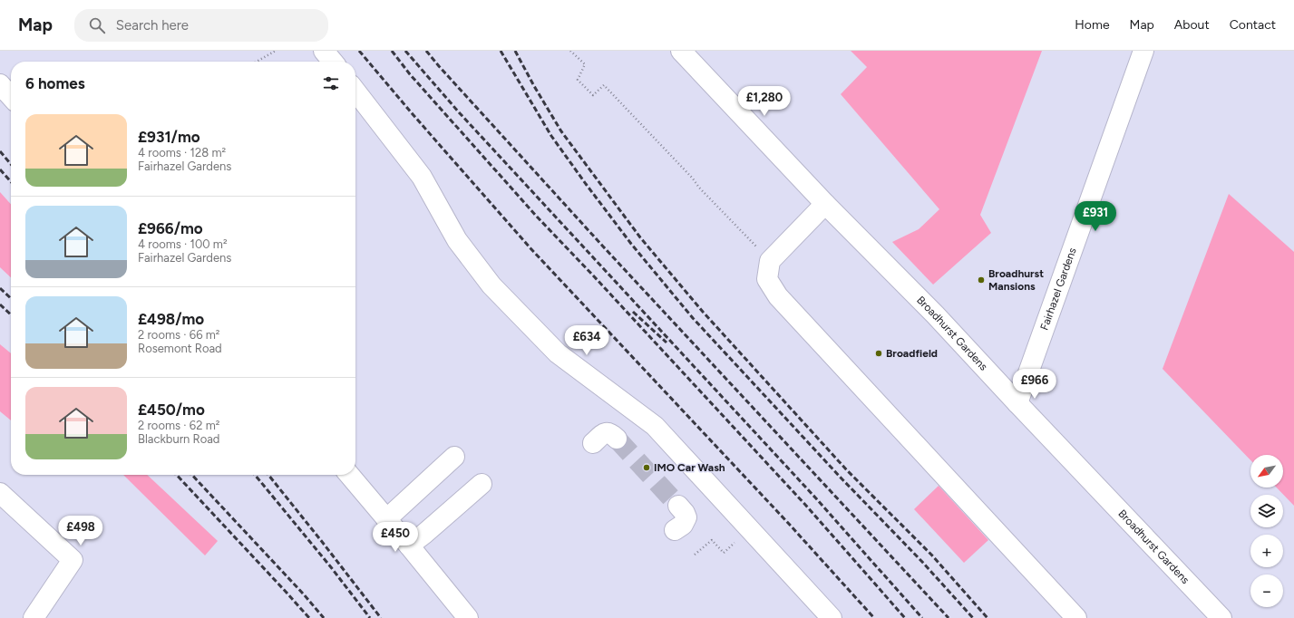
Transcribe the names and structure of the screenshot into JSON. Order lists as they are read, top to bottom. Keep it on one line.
{"streets":{"street":["Fairhazel Gardens","Broadhurst Gardens"]},"crossings":[["Fairhazel Gardens","Broadhurst Gardens"]],"places":["Broadhurst Mansions","Broadfield","IMO Car Wash"],"north":"bottom left","page":{"header":"Map","search":"Search here","nav":["Home","Map","About","Contact"],"heading":"6 homes","price":["£1,280","£931","£634","£966","£498","£450"],"list":[{"name":"£931/mo","note":"4 rooms · 128 m² · Fairhazel Gardens"},{"name":"£966/mo","note":"4 rooms · 100 m² · Fairhazel Gardens"},{"name":"£498/mo","note":"2 rooms · 66 m² · Rosemont Road"},{"name":"£450/mo","note":"2 rooms · 62 m² · Blackburn Road"}],"map_buttons":["+","−"]}}
